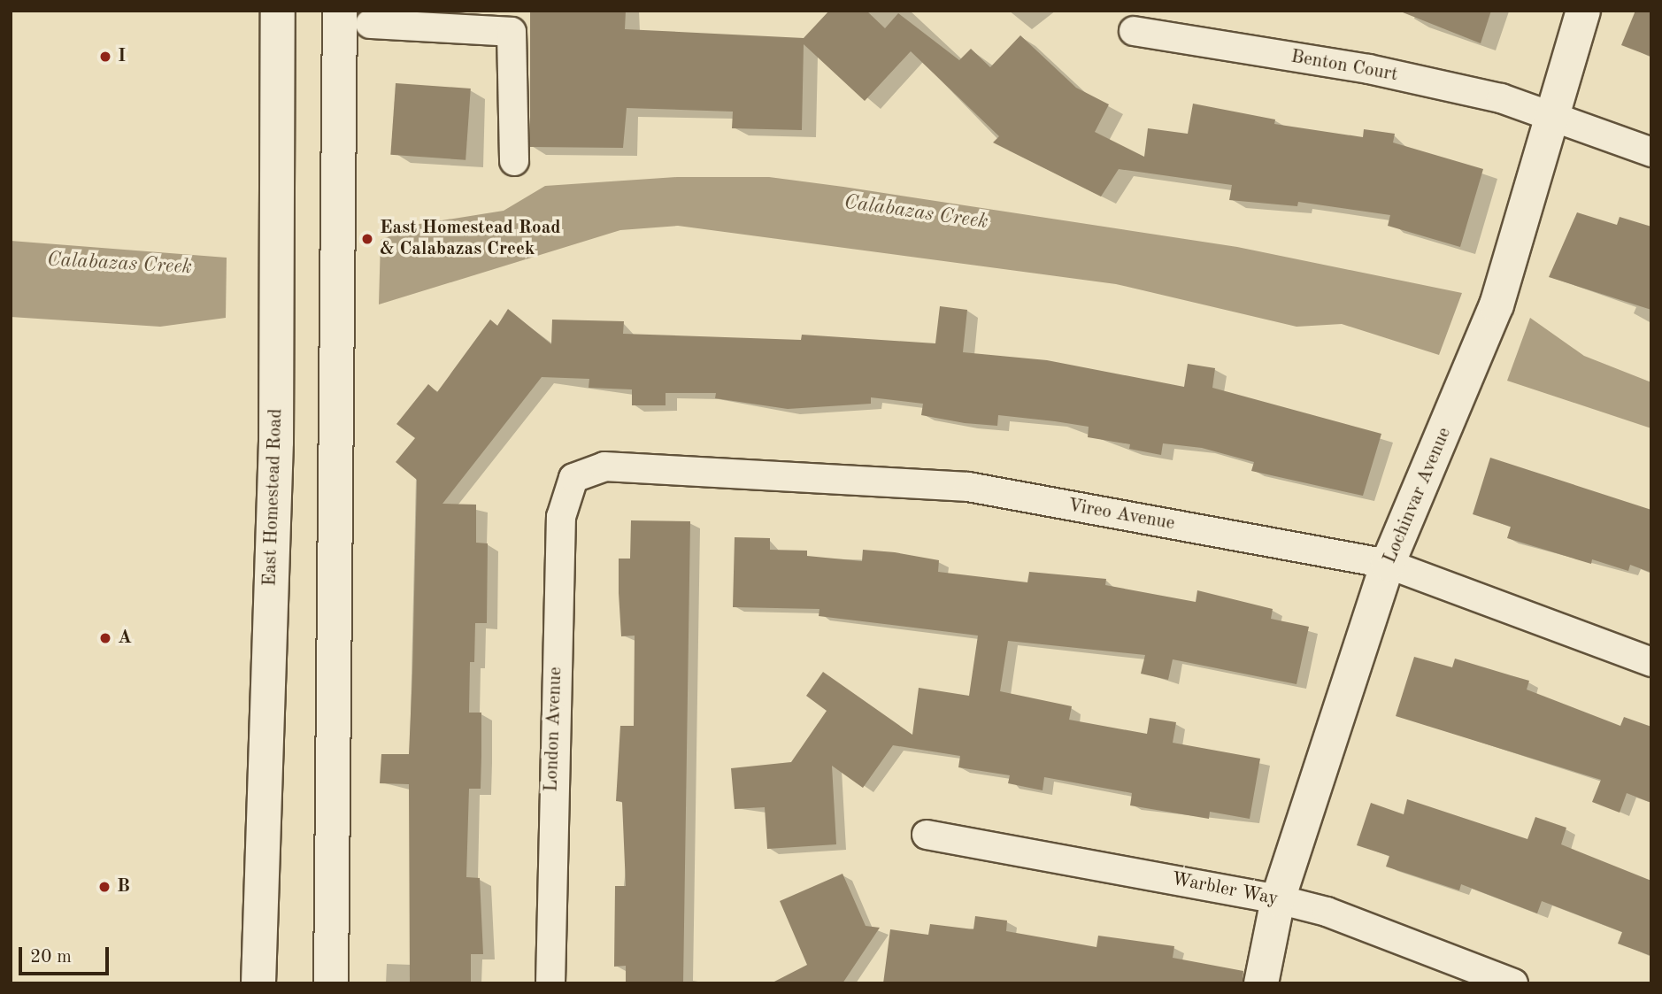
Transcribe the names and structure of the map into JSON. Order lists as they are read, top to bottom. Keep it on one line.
{"streets":{"main road":["Lochinvar Avenue","East Homestead Road"],"street":["Benton Court","Vireo Avenue","London Avenue","Warbler Way"]},"crossings":[["Benton Court","Lochinvar Avenue"],["Lochinvar Avenue","Vireo Avenue"],["Lochinvar Avenue","Warbler Way"],["Vireo Avenue","London Avenue"]],"water":["Calabazas Creek"],"places":["I","East Homestead Road & Calabazas Creek","A","B"],"scale_bar":"20 m"}
